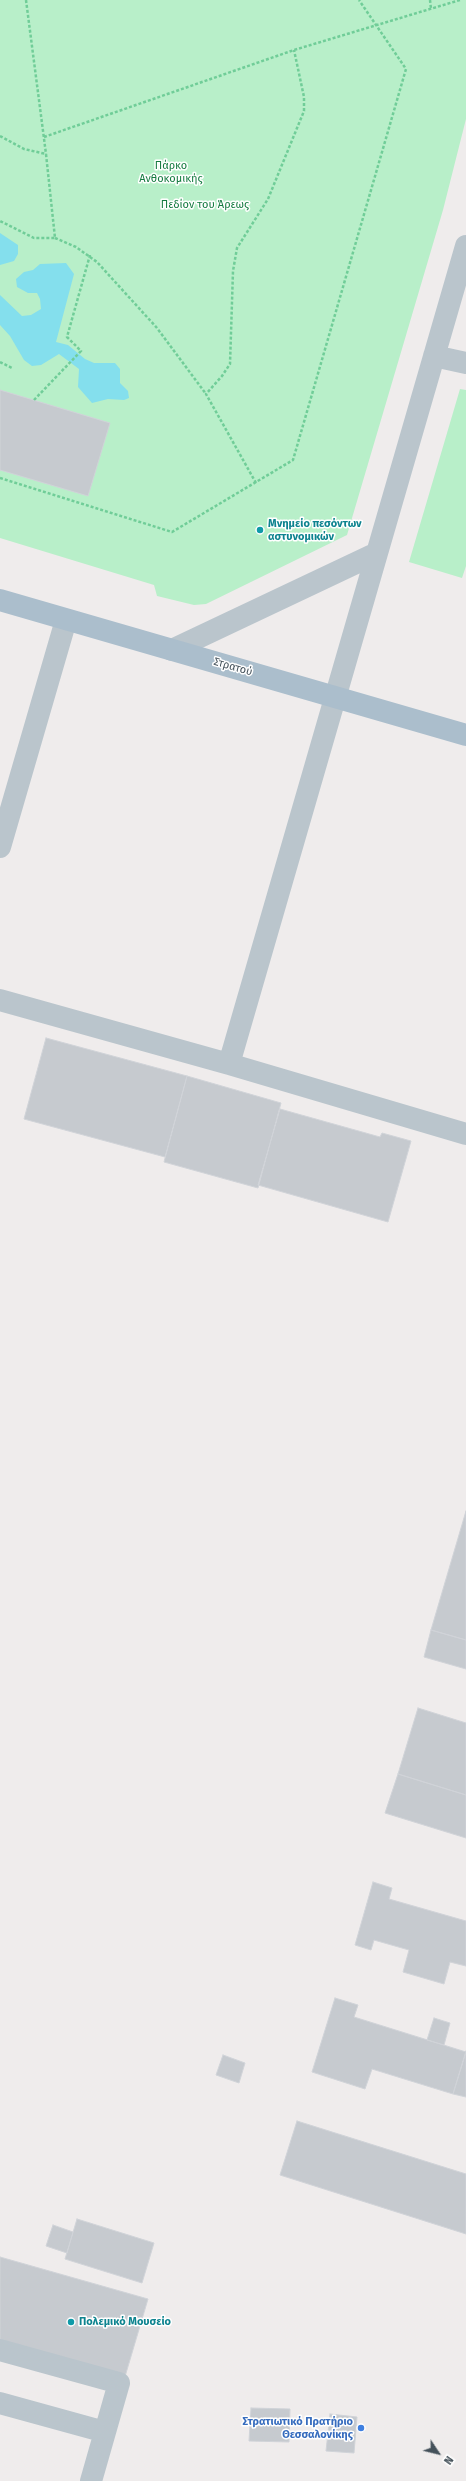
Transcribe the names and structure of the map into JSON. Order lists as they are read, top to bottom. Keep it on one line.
{"streets":{"main road":["Στρατού"]},"parks":["Πάρκο Ανθοκομικής","Πεδίον του Άρεως"],"places":["Μνημείο πεσόντων αστυνομικών","Πολεμικό Μουσείο","Στρατιωτικό Πρατήριο Θεσσαλονίκης"],"north":"bottom right"}
